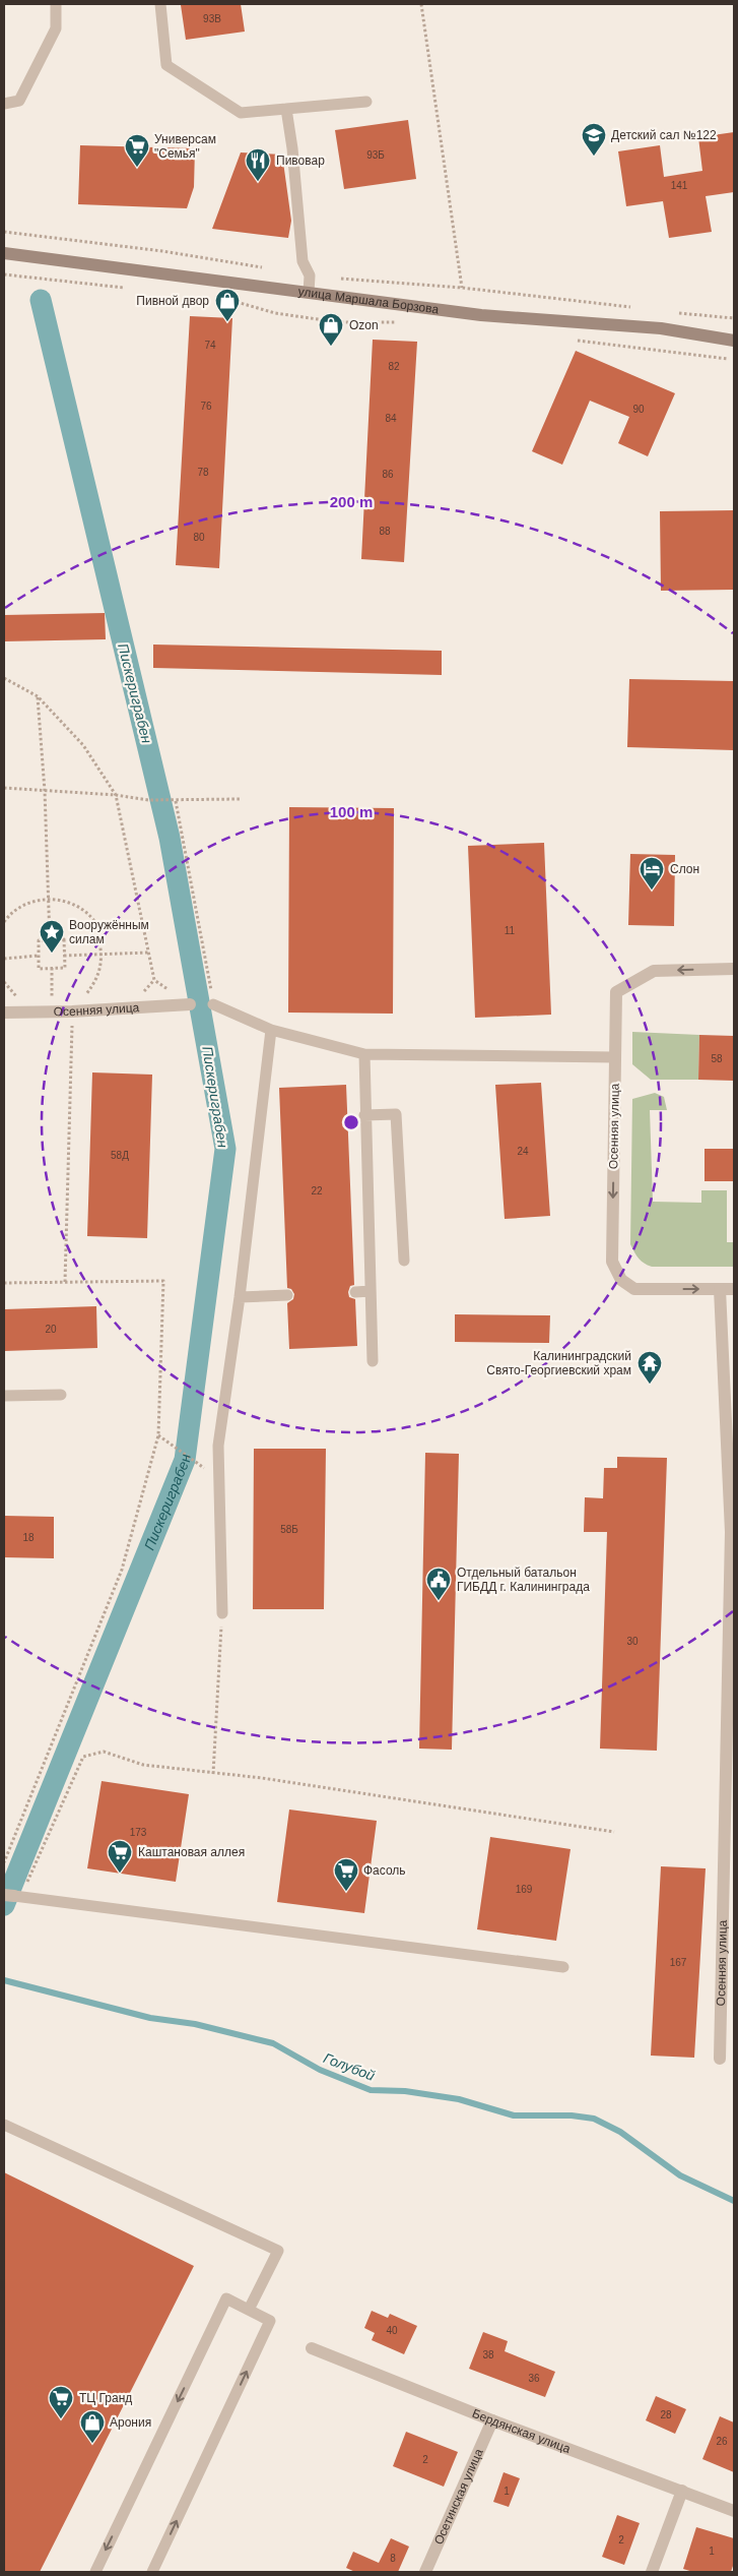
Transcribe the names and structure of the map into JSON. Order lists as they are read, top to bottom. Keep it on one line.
{"streets":{"main road":["улица Маршала Борзова"],"street":["Осенняя улица","Бердянская улица","Осетинская улица"]},"crossings":[["Бердянская улица","Осетинская улица"]],"water":["Пискериграбен","Голубой"],"places":{"school or university":["Детский сал №122"],"supermarket":["Универсам \"Семья\"","Каштановая аллея","Фасоль","ТЦ Гранд"],"restaurant":["Пивовар"],"shop":["Пивной двор","Ozon","Арония"],"hotel":["Слон"],"place":["Вооружённым силам"],"temple":["Калининградский Свято-Георгиевский храм"],"public building":["Отдельный батальон ГИБДД г. Калининграда"]},"house_numbers":["93В","93Б","141","74","82","76","90","84","78","86","88","80","11","58","24","58Д","22","20","58Б","18","30","173","169","167","40","38","36","28","26","2","1","2","1","8"],"rings":["200 m","100 m"]}
